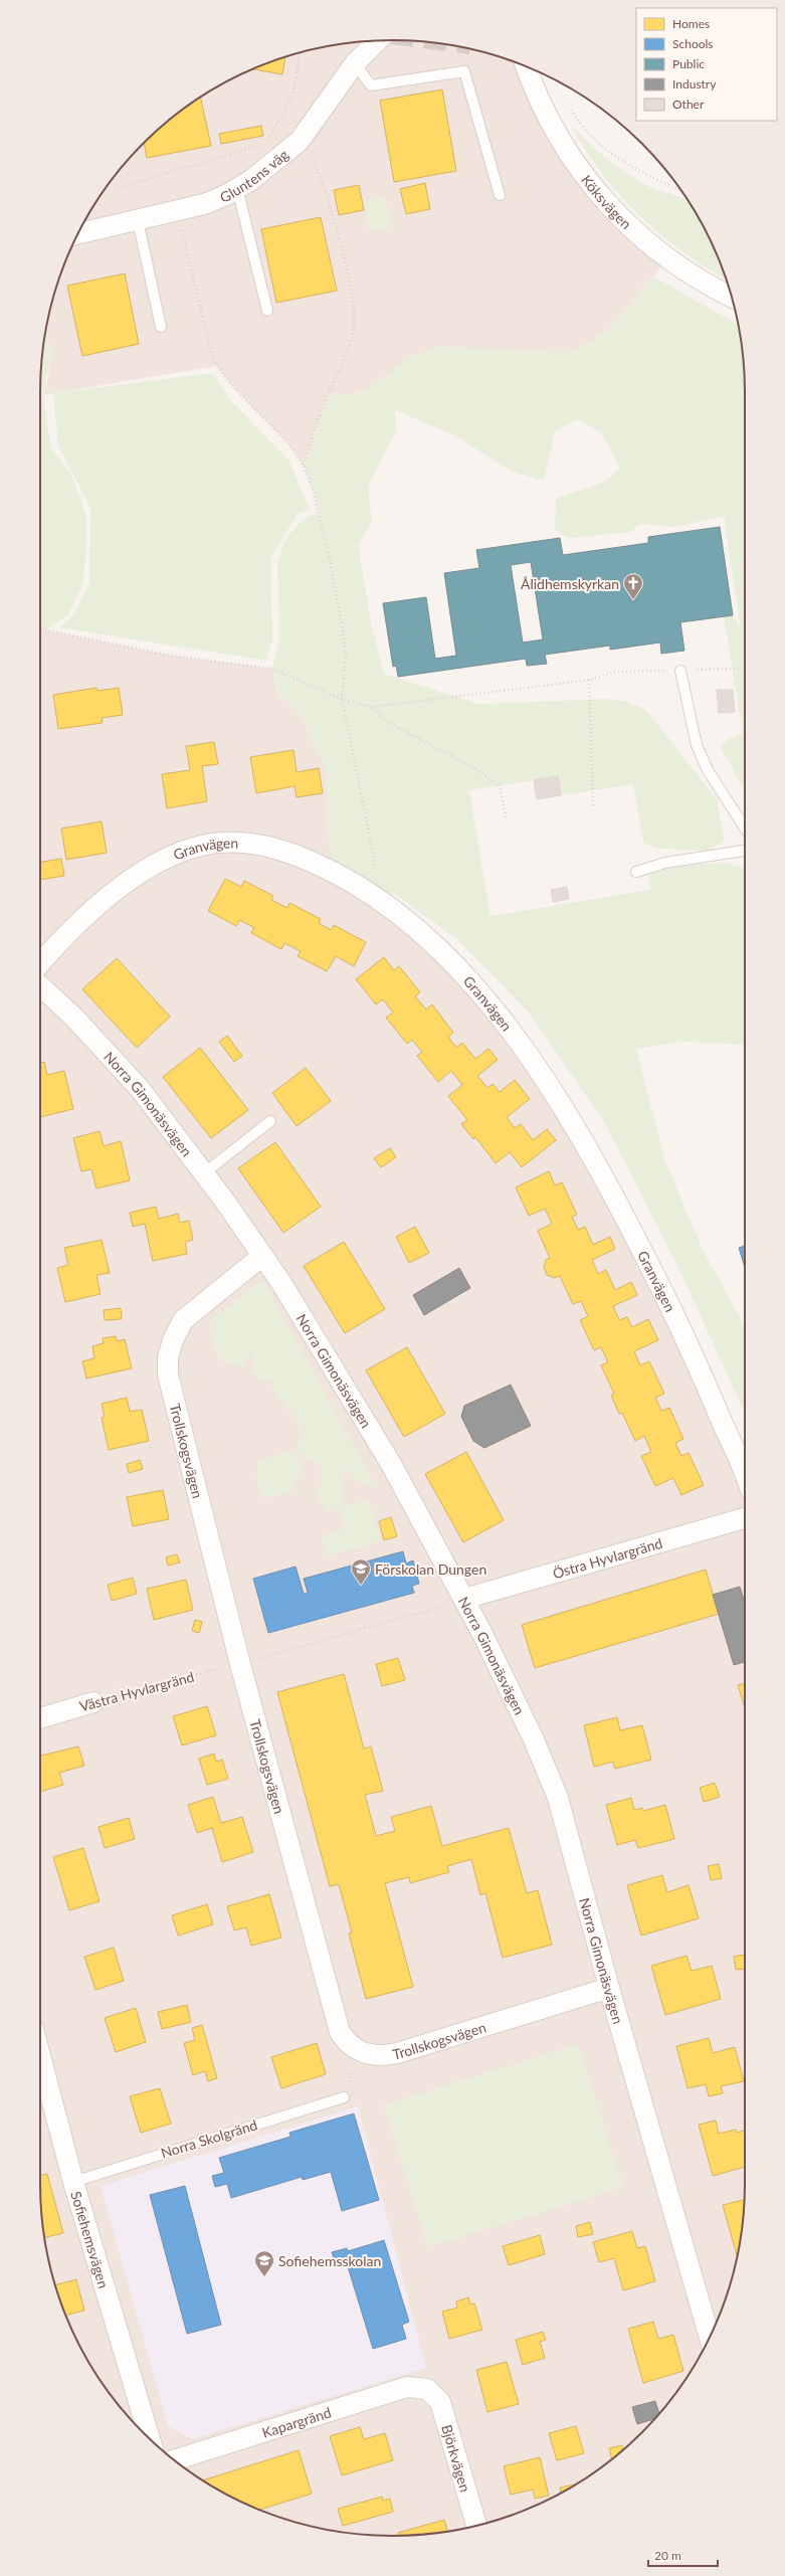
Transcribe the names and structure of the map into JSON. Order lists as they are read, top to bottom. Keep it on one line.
{"streets":{"street":["Gluntens väg","Köksvägen","Granvägen","Norra Gimonäsvägen","Trollskogsvägen","Östra Hyvlargränd","Västra Hyvlargränd","Sofiehemsvägen","Kapargränd","Björkvägen"],"lane":["Norra Skolgränd"]},"crossings":[["Norra Gimonäsvägen","Trollskogsvägen"],["Norra Gimonäsvägen","Östra Hyvlargränd"],["Norra Gimonäsvägen","Västra Hyvlargränd"],["Trollskogsvägen","Västra Hyvlargränd"],["Östra Hyvlargränd","Västra Hyvlargränd"],["Norra Skolgränd","Sofiehemsvägen"],["Kapargränd","Björkvägen"]],"places":{"church":["Ålidhemskyrkan"],"school or university":["Förskolan Dungen","Sofiehemsskolan"]},"legend":["Homes","Schools","Public","Industry","Other"],"scale_bar":"20 m"}
